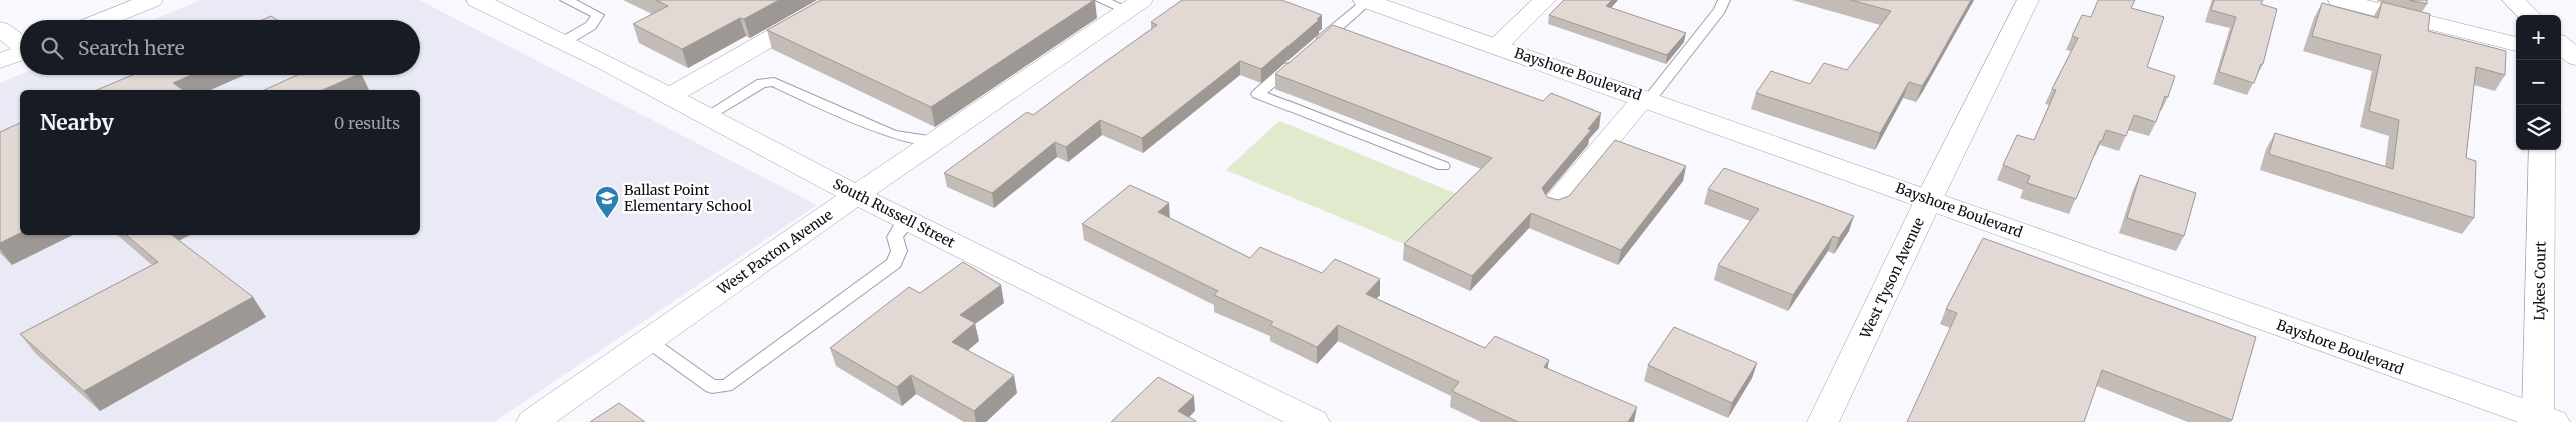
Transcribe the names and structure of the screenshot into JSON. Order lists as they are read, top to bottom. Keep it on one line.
{"streets":{"street":["Bayshore Boulevard","South Russell Street","West Paxton Avenue","West Tyson Avenue","Lykes Court"]},"crossings":[["Bayshore Boulevard","West Tyson Avenue"],["Bayshore Boulevard","Lykes Court"],["South Russell Street","West Paxton Avenue"]],"places":{"school or university":["Ballast Point Elementary School"]},"page":{"map_buttons":["+","−"],"search":"Search here","heading":["Nearby","0 results"]}}
